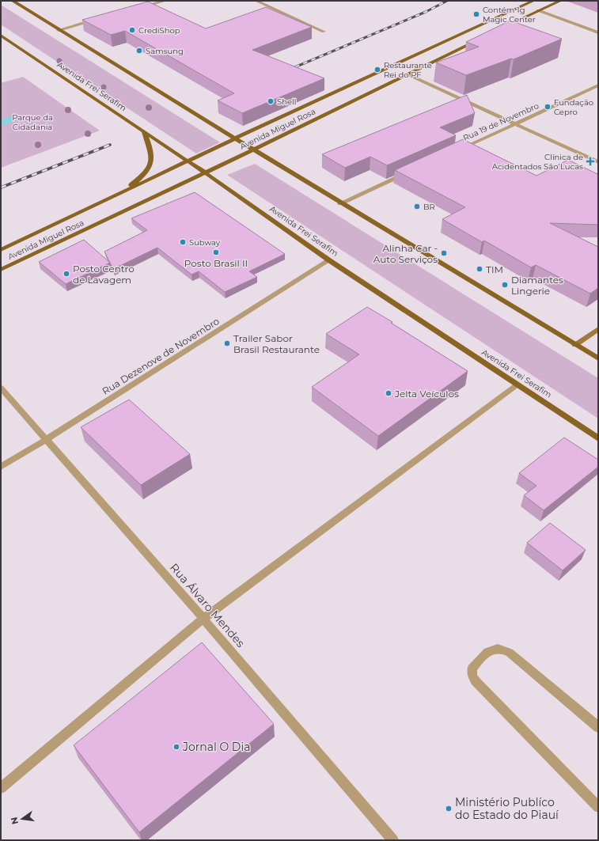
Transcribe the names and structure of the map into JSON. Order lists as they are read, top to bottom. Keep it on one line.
{"streets":{"main road":["Avenida Frei Serafim","Avenida Miguel Rosa"],"street":["Rua 19 de Novembro","Rua Dezenove de Novembro","Rua Álvaro Mendes"]},"crossings":[["Avenida Frei Serafim","Avenida Miguel Rosa"],["Avenida Frei Serafim","Rua Dezenove de Novembro"],["Rua Dezenove de Novembro","Rua Álvaro Mendes"]],"parks":["Parque da Cidadania"],"places":{"other":["Contém 1g Magic Center","CrediShop","Samsung","Restaurante Rei do PF","Shell","Fundação Cepro","BR","Subway","Posto Brasil II","Alinha Car - Auto Serviços","TIM","Posto Centro de Lavagem","Diamantes Lingerie","Trailer Sabor Brasil Restaurante","Jelta Veículos","Jornal O Dia","Ministério Publíco do Estado do Piauí"],"health":["Clínica de Acidentados São Lucas"]},"north":"left"}
